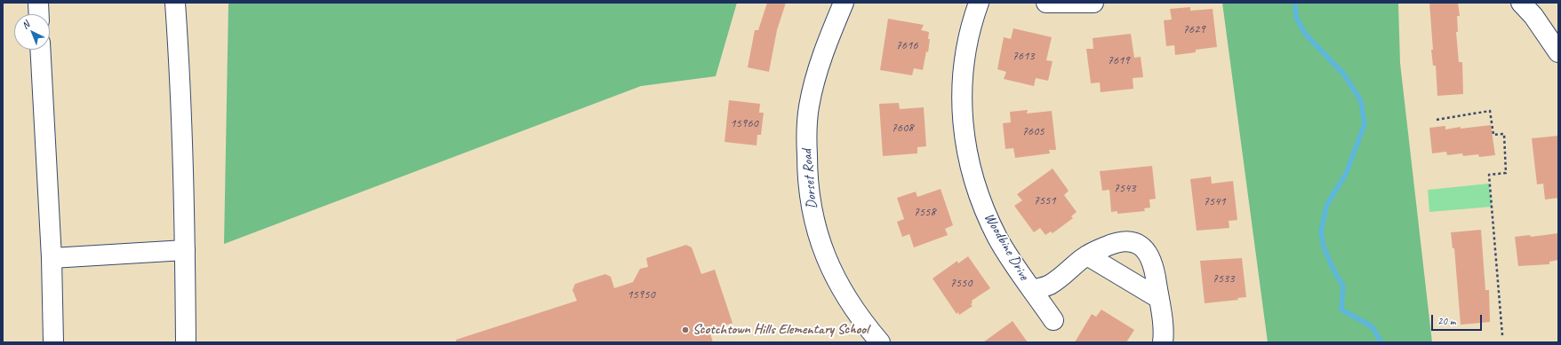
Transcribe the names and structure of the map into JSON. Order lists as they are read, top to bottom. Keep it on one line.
{"streets":{"main road":["Dorset Road","Woodbine Drive"]},"places":["Scotchtown Hills Elementary School"],"house_numbers":["7629","7616","7613","7619","15960","7608","7605","7543","7551","7541","7558","7533","7550","15950"],"scale_bar":"20 m","north":"top left"}
